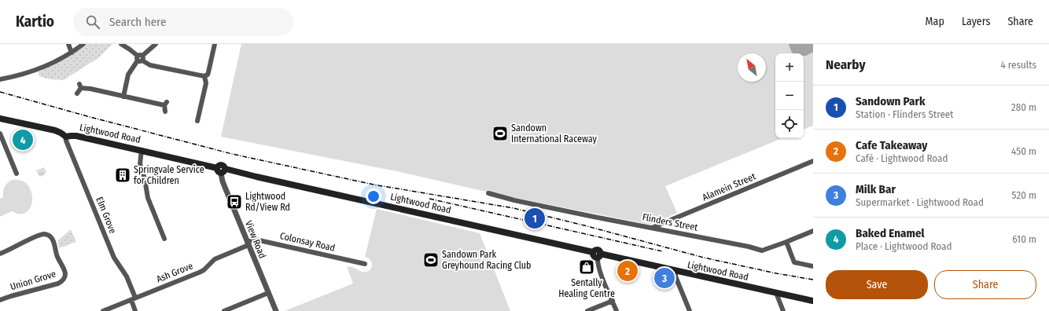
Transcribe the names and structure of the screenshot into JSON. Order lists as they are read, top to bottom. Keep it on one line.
{"streets":{"main road":["Lightwood Road"],"street":["Alamein Street","Elm Grove","Flinders Street","View Road","Colonsay Road","Ash Grove","Union Grove"]},"crossings":[["Lightwood Road","Elm Grove"],["Lightwood Road","View Road"],["Alamein Street","Flinders Street"],["Elm Grove","Ash Grove"],["View Road","Colonsay Road"],["View Road","Ash Grove"],["Colonsay Road","Ash Grove"]],"places":{"sports":["Sandown International Raceway","Sandown Park Greyhound Racing Club"],"building":["Springvale Service for Children"],"bus stop":["Lightwood Rd/View Rd"],"shop":["Sentally Healing Centre"]},"north":"top left","page":{"header":"Kartio","search":"Search here","nav":["Map","Layers","Share"],"heading":["Nearby","4 results"],"map_buttons":["+","−"],"list":[{"mark":"1","name":"Sandown Park","note":"Station · Flinders Street","value":"280 m"},{"mark":"2","name":"Cafe Takeaway","note":"Café · Lightwood Road","value":"450 m"},{"mark":"3","name":"Milk Bar","note":"Supermarket · Lightwood Road","value":"520 m"},{"mark":"4","name":"Baked Enamel","note":"Place · Lightwood Road","value":"610 m"}],"pins":["4","1","2","3"],"buttons":["Save","Share"]}}
